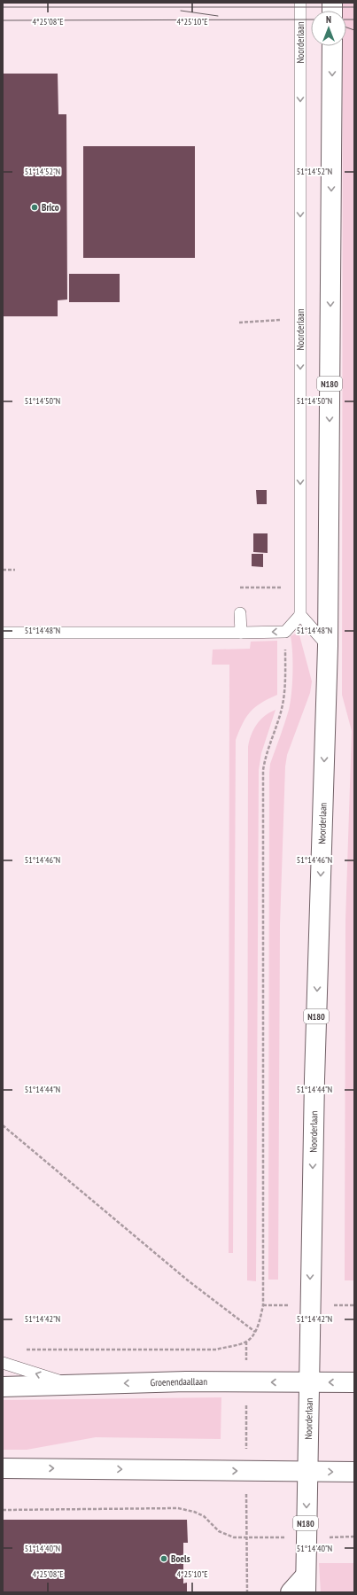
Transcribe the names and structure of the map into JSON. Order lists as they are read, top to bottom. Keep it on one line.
{"streets":{"main road":["Noorderlaan","N180","Groenendaallaan"]},"crossings":[["Noorderlaan","Groenendaallaan"]],"one_way":["Noorderlaan"],"places":["Brico","Boels"],"north":"top","coordinates":["4°25'08\"E","4°25'10\"E","51°14'52\"N","51°14'50\"N","51°14'48\"N","51°14'46\"N","51°14'44\"N","51°14'42\"N","51°14'40\"N"]}
